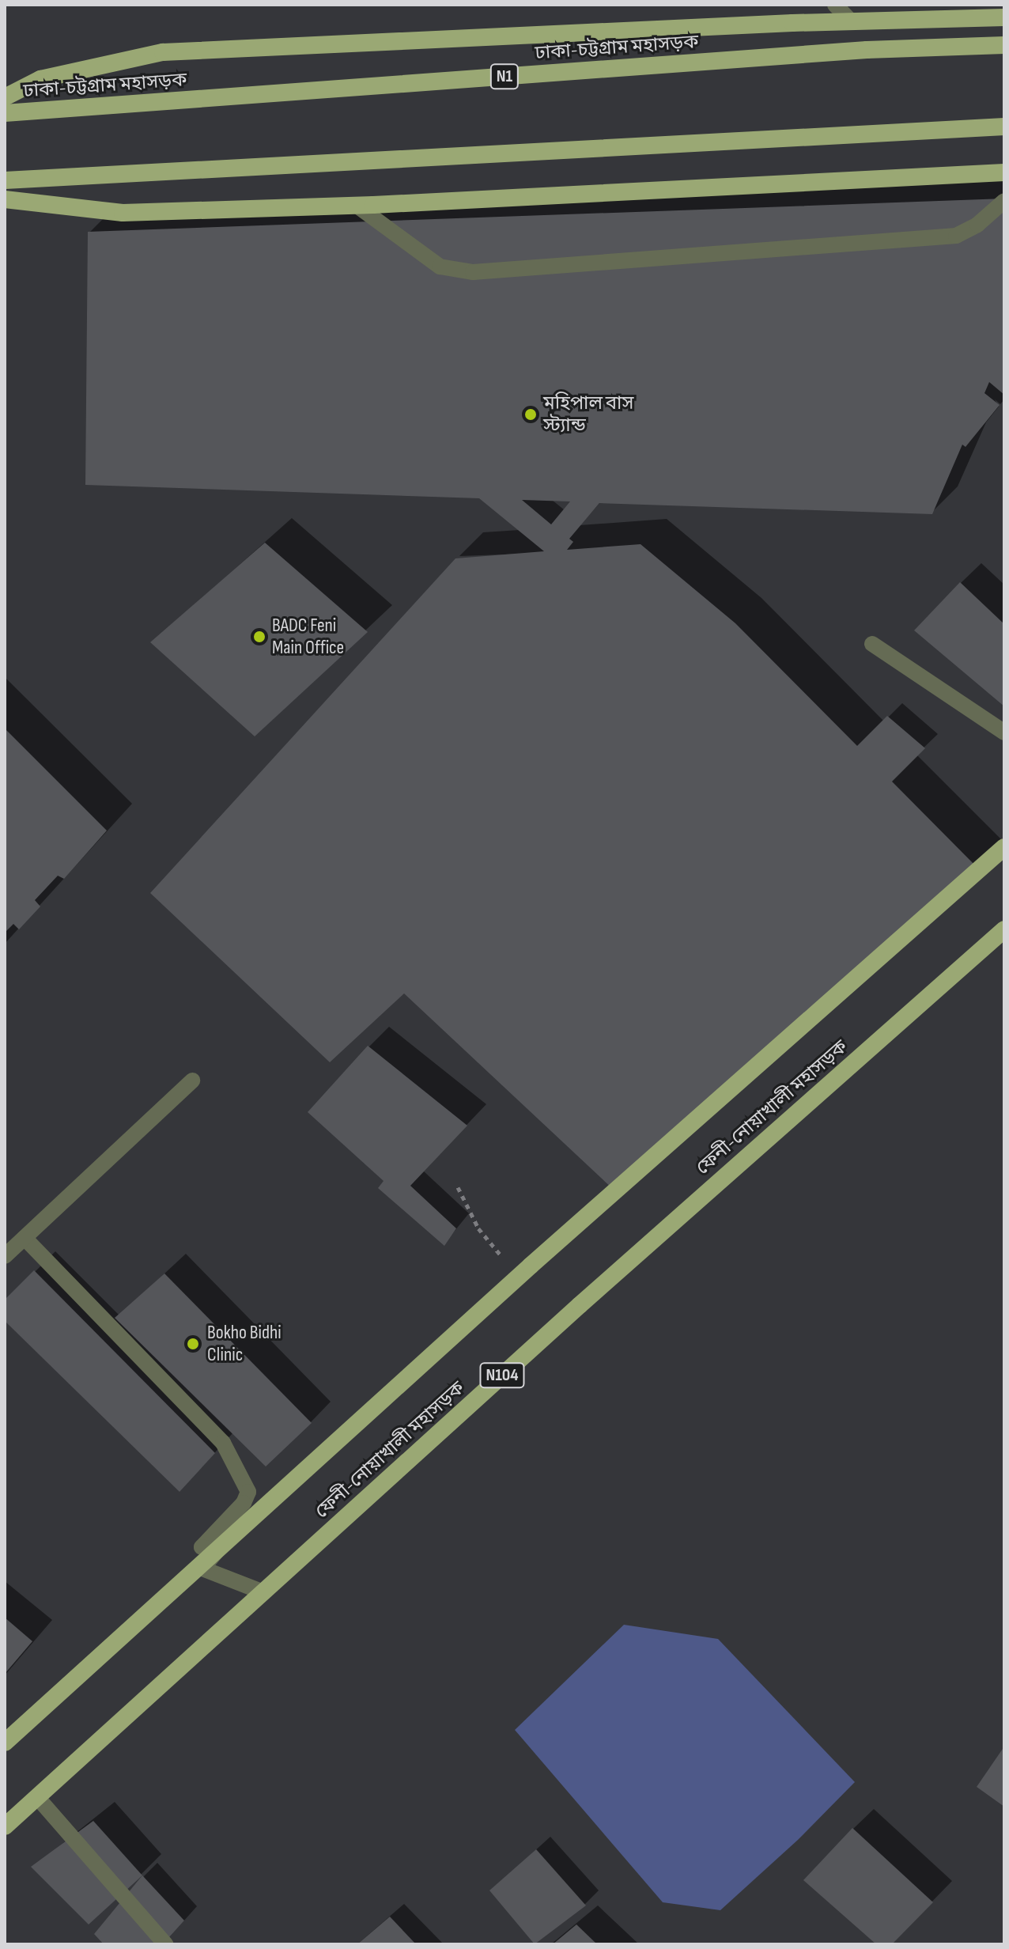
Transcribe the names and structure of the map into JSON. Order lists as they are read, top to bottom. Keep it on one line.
{"streets":{"highway":["ঢাকা-চট্টগ্রাম মহাসড়ক","N1","ফেনী-নোয়াখালী মহাসড়ক","N104"]},"places":["মহিপাল বাস স্ট্যান্ড","BADC Feni Main Office","Bokho Bidhi Clinic"]}
